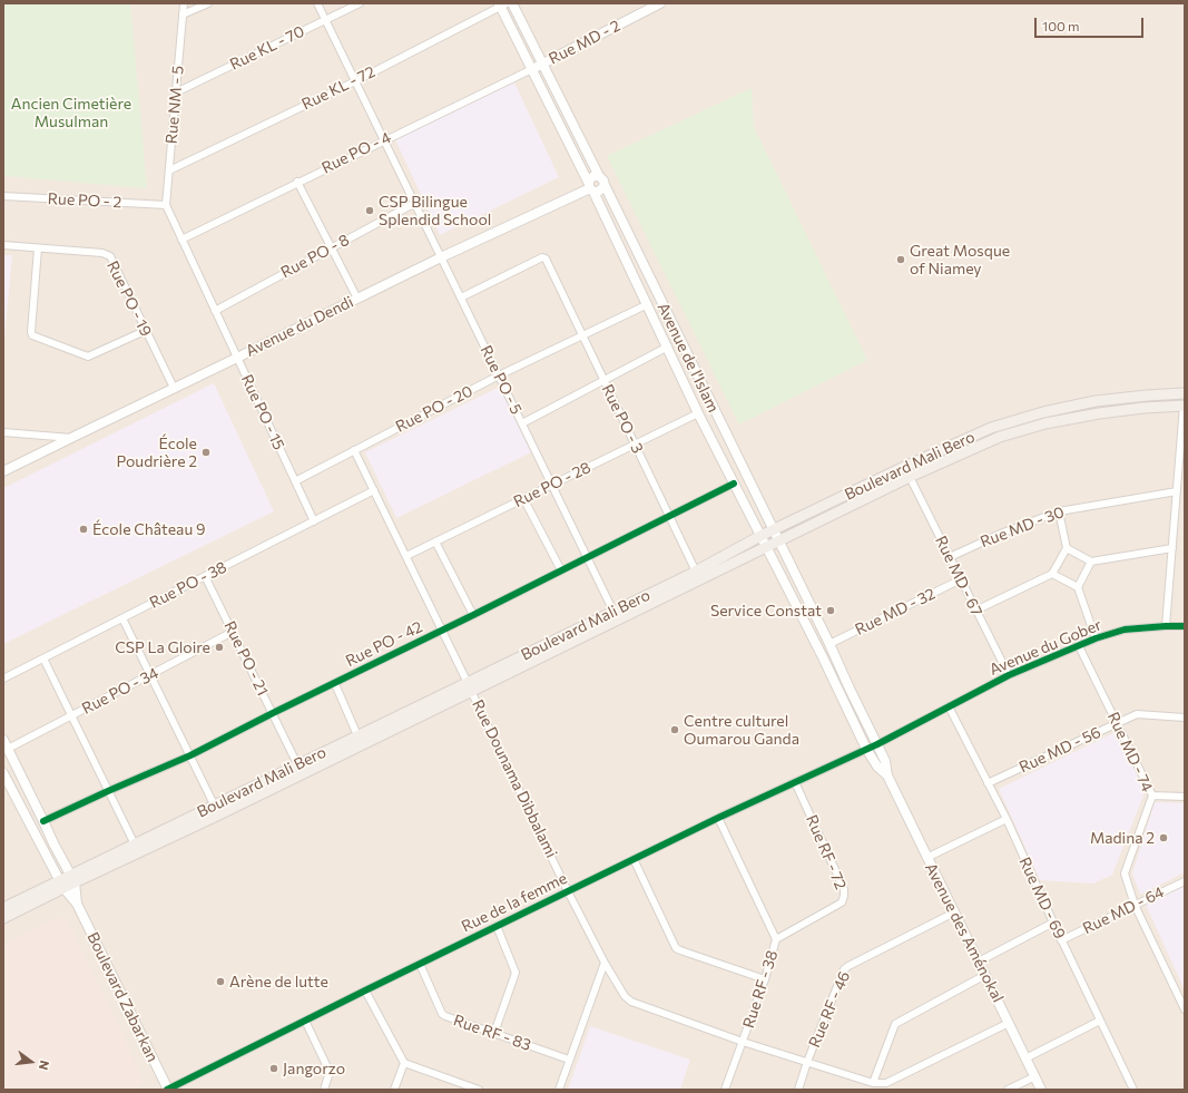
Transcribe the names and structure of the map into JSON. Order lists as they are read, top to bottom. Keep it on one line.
{"streets":{"main road":["Rue MD - 2","Avenue du Dendi","Avenue de l'Islam","Boulevard Mali Bero","Avenue des Aménokal","Boulevard Zabarkan"],"street":["Rue KL - 70","Rue KL - 72","Rue NM - 5","Rue PO - 4","Rue PO - 2","Rue PO - 8","Rue PO - 19","Rue PO - 5","Rue PO - 20","Rue PO - 15","Rue PO - 3","Rue PO - 28","Rue MD - 30","Rue MD - 67","Rue PO - 38","Rue MD - 32","Rue PO - 42","Avenue du Gober","Rue PO - 21","Rue PO - 34","Rue MD - 56","Rue MD - 74","Rue Dounama Dibbalami","Rue RF - 72","Rue MD - 69","Rue de la femme","Rue MD - 64","Rue RF - 38","Rue RF - 46","Rue RF - 83"]},"crossings":[["Rue MD - 2","Rue PO - 4"],["Rue MD - 2","Avenue de l'Islam"],["Rue KL - 70","Rue NM - 5"],["Rue KL - 70","Rue PO - 5"],["Rue KL - 72","Rue NM - 5"],["Rue KL - 72","Avenue de l'Islam"],["Rue KL - 72","Rue PO - 5"],["Rue NM - 5","Rue PO - 2"],["Rue NM - 5","Rue PO - 15"],["Rue PO - 4","Avenue de l'Islam"],["Rue PO - 4","Rue PO - 5"],["Rue PO - 4","Rue PO - 15"],["Rue PO - 2","Rue PO - 15"],["Rue PO - 8","Rue PO - 5"],["Rue PO - 8","Rue PO - 15"],["Rue PO - 19","Avenue du Dendi"],["Avenue du Dendi","Avenue de l'Islam"],["Avenue du Dendi","Rue PO - 5"],["Avenue du Dendi","Rue PO - 15"],["Avenue de l'Islam","Rue PO - 20"],["Avenue de l'Islam","Boulevard Mali Bero"],["Avenue de l'Islam","Rue PO - 28"],["Avenue de l'Islam","Rue PO - 42"],["Avenue de l'Islam","Avenue des Aménokal"],["Rue PO - 5","Rue PO - 20"],["Rue PO - 5","Rue PO - 3"],["Rue PO - 5","Boulevard Mali Bero"],["Rue PO - 5","Rue PO - 28"],["Rue PO - 5","Rue PO - 42"],["Rue PO - 20","Rue PO - 15"],["Rue PO - 20","Rue PO - 3"],["Rue PO - 20","Rue Dounama Dibbalami"],["Rue PO - 15","Rue PO - 38"],["Rue PO - 3","Boulevard Mali Bero"],["Rue PO - 3","Rue PO - 28"],["Rue PO - 3","Rue PO - 42"],["Boulevard Mali Bero","Rue MD - 67"],["Boulevard Mali Bero","Rue PO - 21"],["Boulevard Mali Bero","Rue Dounama Dibbalami"],["Boulevard Mali Bero","Avenue des Aménokal"],["Boulevard Mali Bero","Boulevard Zabarkan"],["Rue PO - 28","Rue Dounama Dibbalami"],["Rue MD - 30","Rue MD - 67"],["Rue MD - 67","Rue MD - 32"],["Rue MD - 67","Avenue du Gober"],["Rue PO - 38","Rue PO - 21"],["Rue PO - 38","Rue Dounama Dibbalami"],["Rue MD - 32","Avenue des Aménokal"],["Rue PO - 42","Rue PO - 21"],["Rue PO - 42","Rue Dounama Dibbalami"],["Avenue du Gober","Rue MD - 74"],["Avenue du Gober","Rue MD - 69"],["Avenue du Gober","Rue de la femme"],["Avenue du Gober","Avenue des Aménokal"],["Rue PO - 21","Rue PO - 34"],["Rue MD - 56","Rue MD - 74"],["Rue MD - 56","Rue MD - 69"],["Rue MD - 74","Rue MD - 64"],["Rue Dounama Dibbalami","Rue de la femme"],["Rue Dounama Dibbalami","Rue RF - 38"],["Rue Dounama Dibbalami","Rue RF - 46"],["Rue RF - 72","Rue de la femme"],["Rue RF - 72","Rue RF - 38"],["Rue MD - 69","Rue MD - 64"],["Rue de la femme","Avenue des Aménokal"],["Rue de la femme","Rue RF - 38"],["Rue de la femme","Boulevard Zabarkan"],["Rue de la femme","Rue RF - 83"],["Avenue des Aménokal","Rue RF - 46"]],"parks":["Ancien Cimetière Musulman"],"places":["CSP Bilingue Splendid School","Great Mosque of Niamey","École Poudrière 2","École Château 9","Service Constat","CSP La Gloire","Centre culturel Oumarou Ganda","Madina 2","Arène de lutte","Jangorzo"],"scale_bar":"100 m","north":"right"}
